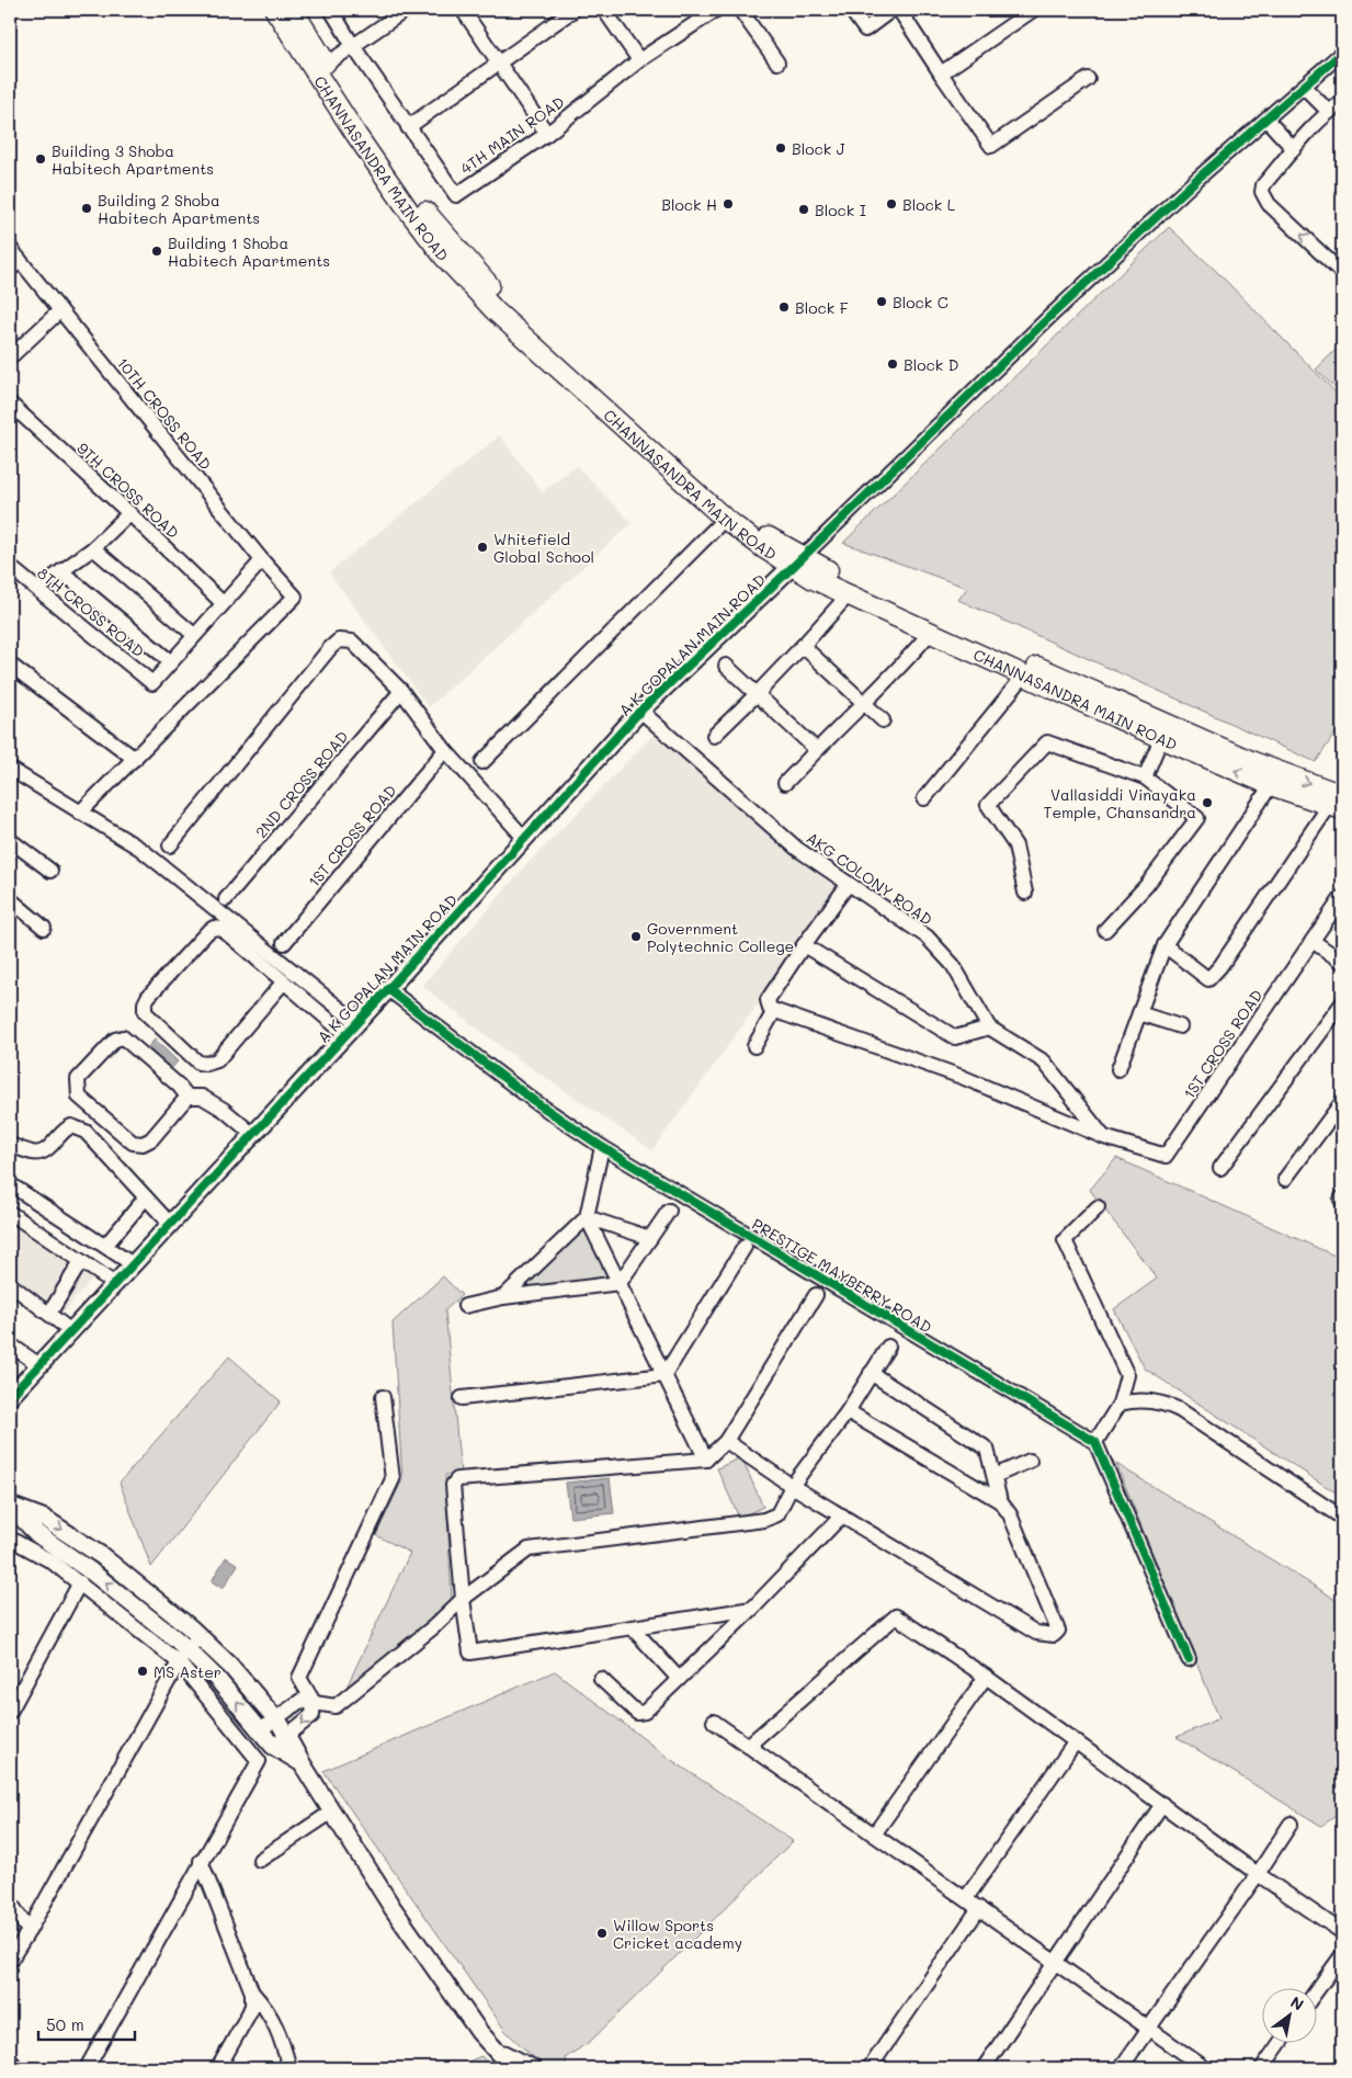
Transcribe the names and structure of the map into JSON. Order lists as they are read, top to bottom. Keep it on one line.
{"streets":{"main road":["CHANNASANDRA MAIN ROAD"],"street":["4TH MAIN ROAD","10TH CROSS ROAD","9TH CROSS ROAD","8TH CROSS ROAD","A K GOPALAN MAIN ROAD","2ND CROSS ROAD","1ST CROSS ROAD","AKG COLONY ROAD","PRESTIGE MAYBERRY ROAD"]},"crossings":[["CHANNASANDRA MAIN ROAD","A K GOPALAN MAIN ROAD"],["A K GOPALAN MAIN ROAD","AKG COLONY ROAD"],["A K GOPALAN MAIN ROAD","PRESTIGE MAYBERRY ROAD"],["1ST CROSS ROAD","AKG COLONY ROAD"]],"places":["Block J","Building 3 Shoba Habitech Apartments","Block H","Block L","Building 2 Shoba Habitech Apartments","Block I","Building 1 Shoba Habitech Apartments","Block C","Block F","Block D","Whitefield Global School","Vallasiddi Vinayaka Temple, Chansandra","Government Polytechnic College","MS Aster","Willow Sports Cricket academy"],"scale_bar":"50 m","north":"top right"}
